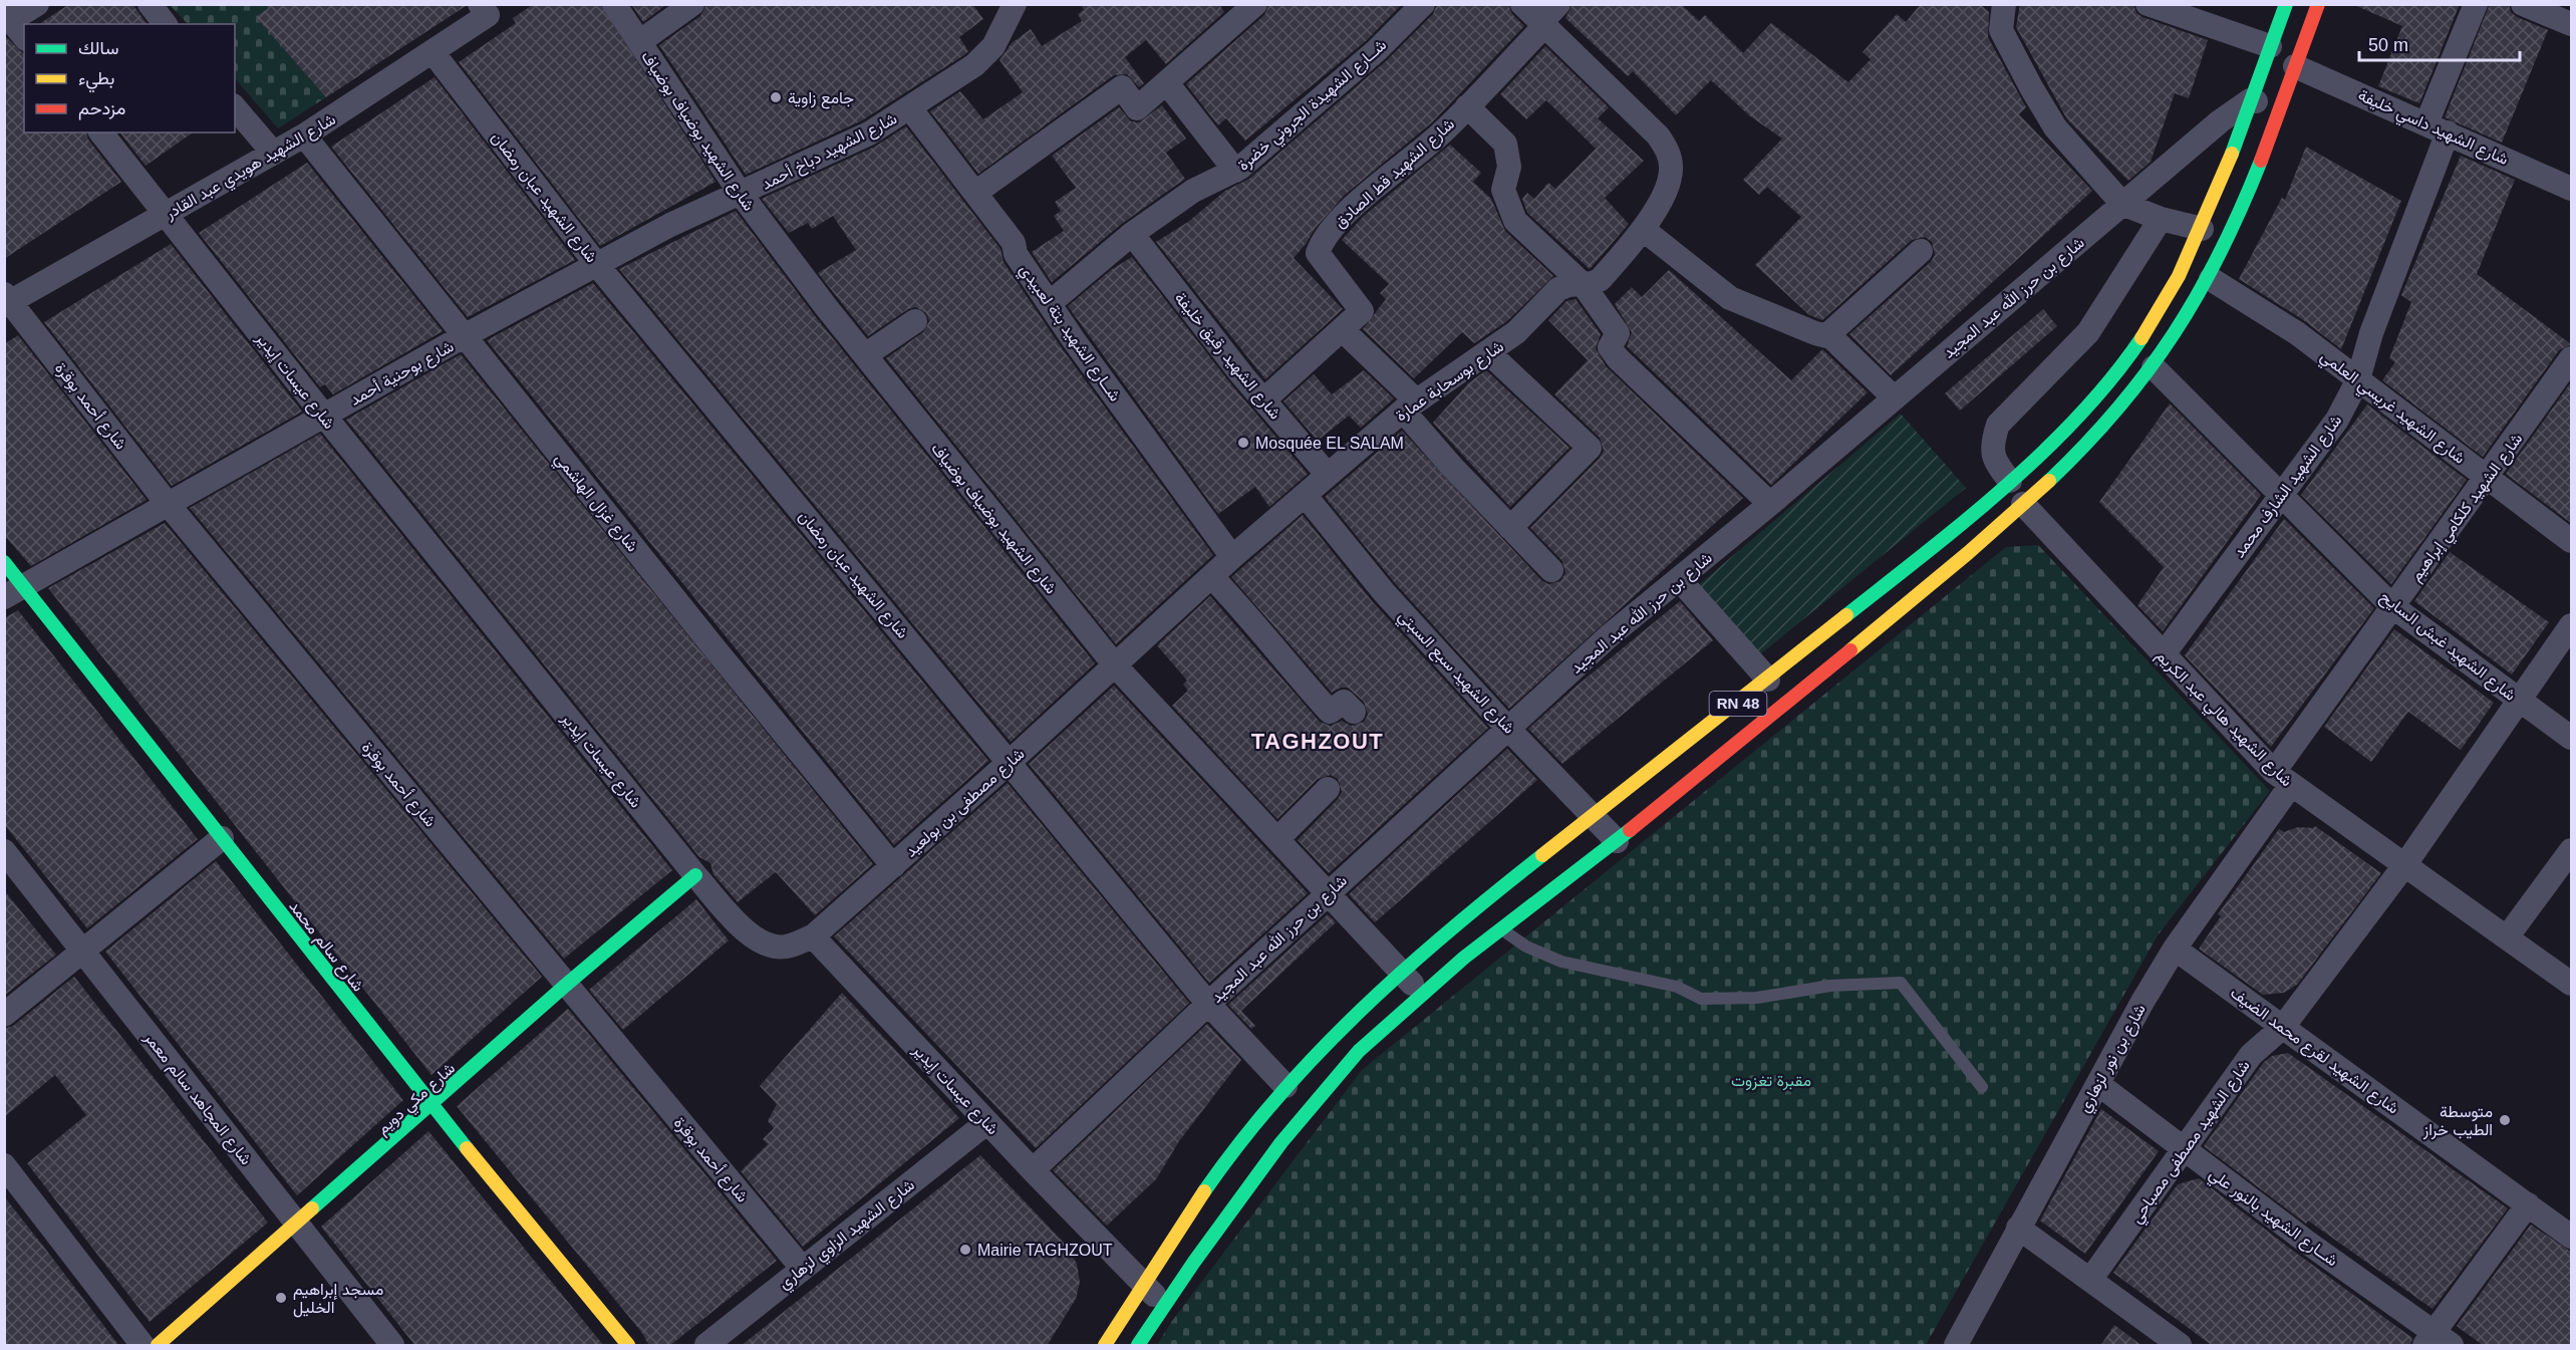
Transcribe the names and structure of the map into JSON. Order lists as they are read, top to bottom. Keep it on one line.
{"streets":{"main road":["RN 48","شارع سالم محمد","شارع مكي دويم"],"street":["شــارع الشهيدة الجروني خضرة","شارع الشهيد داسي خليفة","شارع الشهيد بوضياف بوضياف","شارع الشهيد دباخ أحمد","شارع الشهيد هويدي عبد القادر","شارع الشهيد قط الصادق","شارع الشهيد عبان رمضان","شارع بن حرز الله عبد المجيد","شــارع الشهيد بتة لعبيدي","شارع الشهيد رقيق خليفة","شارع بوحنية أحمد","شارع عيسات إيدير","شارع بوسحابة عمارة","شارع أحمد بوقرة","شارع الشهيد غريسي العلمي","شارع الشهيد الشارف محمد","شارع غزال الهاشمي","شارع الشهيد كلكامي إبراهيم","شارع الشهيد غبش السايح","شارع الشهيد سبع السبتي","شارع الشهيد هالي عبد الكريم","شارع مصطفى بن بولعيد","شارع الشهيد لقرع محمد الضيف","شارع بن نور لزهاري","شارع المجاهد سالم معمر","شارع الشهيد مصطفى مصباحي","شــارع الشهيد بالنور علي","شارع الشهيد الزاوي لزهاري"]},"crossings":[["شــارع الشهيدة الجروني خضرة","شــارع الشهيد بتة لعبيدي"],["شــارع الشهيدة الجروني خضرة","شارع الشهيد رقيق خليفة"],["شارع الشهيد داسي خليفة","شارع الشهيد الشارف محمد"],["شارع الشهيد داسي خليفة","RN 48"],["شارع الشهيد بوضياف بوضياف","شارع الشهيد دباخ أحمد"],["شارع الشهيد بوضياف بوضياف","شارع بن حرز الله عبد المجيد"],["شارع الشهيد بوضياف بوضياف","شارع بوحنية أحمد"],["شارع الشهيد بوضياف بوضياف","شارع بوسحابة عمارة"],["شارع الشهيد بوضياف بوضياف","RN 48"],["شارع الشهيد بوضياف بوضياف","شارع مصطفى بن بولعيد"],["شارع الشهيد دباخ أحمد","شــارع الشهيد بتة لعبيدي"],["شارع الشهيد دباخ أحمد","شارع بوحنية أحمد"],["شارع الشهيد هويدي عبد القادر","شارع الشهيد عبان رمضان"],["شارع الشهيد هويدي عبد القادر","شارع عيسات إيدير"],["شارع الشهيد هويدي عبد القادر","شارع أحمد بوقرة"],["شارع الشهيد هويدي عبد القادر","شارع غزال الهاشمي"],["شارع الشهيد قط الصادق","شارع الشهيد رقيق خليفة"],["شارع الشهيد قط الصادق","شارع بوسحابة عمارة"],["شارع الشهيد عبان رمضان","شارع بن حرز الله عبد المجيد"],["شارع الشهيد عبان رمضان","شارع بوحنية أحمد"],["شارع الشهيد عبان رمضان","RN 48"],["شارع الشهيد عبان رمضان","شارع مصطفى بن بولعيد"],["شارع بن حرز الله عبد المجيد","شارع عيسات إيدير"],["شارع بن حرز الله عبد المجيد","شارع الشهيد سبع السبتي"],["شارع بن حرز الله عبد المجيد","RN 48"],["شــارع الشهيد بتة لعبيدي","شارع بوسحابة عمارة"],["شارع الشهيد رقيق خليفة","شارع بوسحابة عمارة"],["شارع بوحنية أحمد","شارع عيسات إيدير"],["شارع بوحنية أحمد","شارع أحمد بوقرة"],["شارع بوحنية أحمد","شارع غزال الهاشمي"],["شارع بوحنية أحمد","شارع سالم محمد"],["شارع عيسات إيدير","RN 48"],["شارع عيسات إيدير","شارع مصطفى بن بولعيد"],["شارع عيسات إيدير","شارع مكي دويم"],["شارع عيسات إيدير","شارع الشهيد الزاوي لزهاري"],["شارع بوسحابة عمارة","شارع الشهيد سبع السبتي"],["شارع بوسحابة عمارة","شارع مصطفى بن بولعيد"],["شارع أحمد بوقرة","شارع مكي دويم"],["شارع أحمد بوقرة","شارع الشهيد الزاوي لزهاري"],["شارع الشهيد غريسي العلمي","شارع الشهيد الشارف محمد"],["شارع الشهيد غريسي العلمي","شارع الشهيد كلكامي إبراهيم"],["شارع الشهيد غريسي العلمي","RN 48"],["شارع الشهيد الشارف محمد","شارع الشهيد غبش السايح"],["شارع الشهيد الشارف محمد","شارع الشهيد هالي عبد الكريم"],["شارع غزال الهاشمي","شارع مصطفى بن بولعيد"],["شارع الشهيد كلكامي إبراهيم","شارع الشهيد غبش السايح"],["شارع الشهيد كلكامي إبراهيم","شارع الشهيد هالي عبد الكريم"],["شارع الشهيد كلكامي إبراهيم","شارع بن نور لزهاري"],["شارع الشهيد غبش السايح","RN 48"],["شارع الشهيد غبش السايح","شارع الشهيد مصطفى مصباحي"],["شارع الشهيد سبع السبتي","RN 48"],["RN 48","شارع الشهيد هالي عبد الكريم"],["شارع الشهيد هالي عبد الكريم","شارع بن نور لزهاري"],["شارع الشهيد هالي عبد الكريم","شارع الشهيد مصطفى مصباحي"],["شارع سالم محمد","شارع مكي دويم"],["شارع الشهيد لقرع محمد الضيف","شارع بن نور لزهاري"],["شارع الشهيد لقرع محمد الضيف","شارع الشهيد مصطفى مصباحي"],["شارع بن نور لزهاري","شــارع الشهيد بالنور علي"],["شارع المجاهد سالم معمر","شارع مكي دويم"],["شارع الشهيد مصطفى مصباحي","شــارع الشهيد بالنور علي"]],"districts":["TAGHZOUT"],"parks":["مقبرة تغزوت"],"places":["جامع زاوية","Mosquée EL SALAM","متوسطة الطيب خراز","Mairie TAGHZOUT","مسجد إبراهيم الخليل"],"legend":["سالك","بطيء","مزدحم"],"scale_bar":"50 m"}
